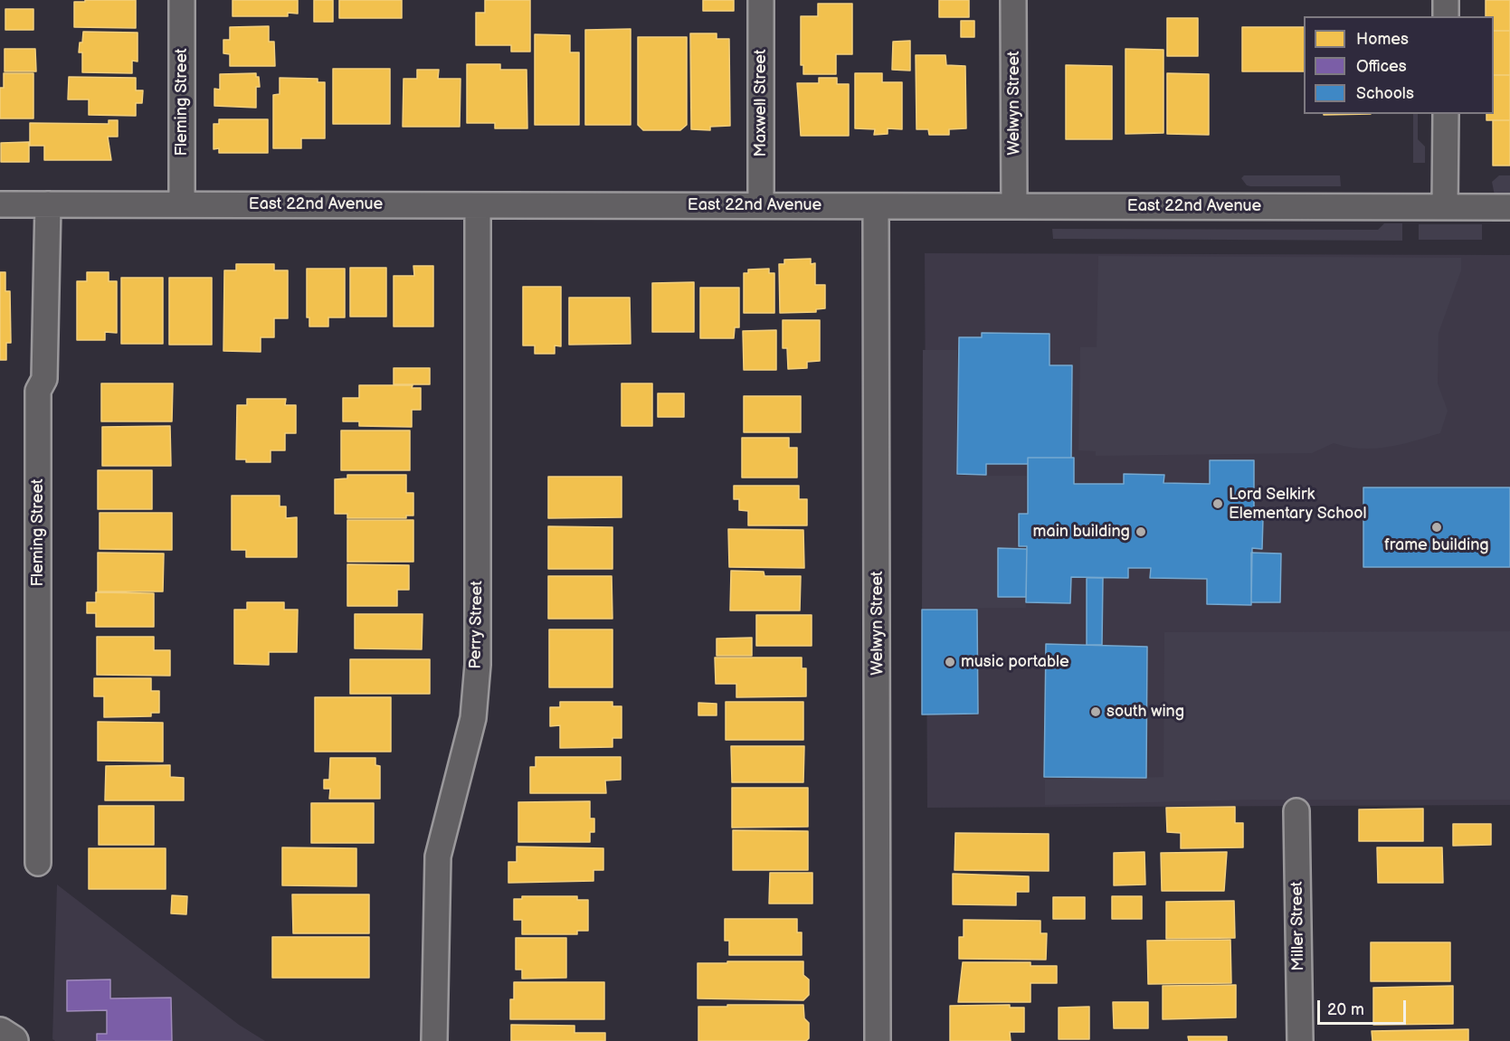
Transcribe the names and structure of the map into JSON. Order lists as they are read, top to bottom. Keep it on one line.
{"streets":{"street":["Fleming Street","Maxwell Street","Welwyn Street","East 22nd Avenue","Perry Street","Miller Street"]},"crossings":[["Fleming Street","East 22nd Avenue"],["Maxwell Street","East 22nd Avenue"],["Welwyn Street","East 22nd Avenue"],["East 22nd Avenue","Perry Street"]],"places":["Lord Selkirk Elementary School","frame building","main building","music portable","south wing"],"legend":["Homes","Offices","Schools"],"scale_bar":"20 m"}
